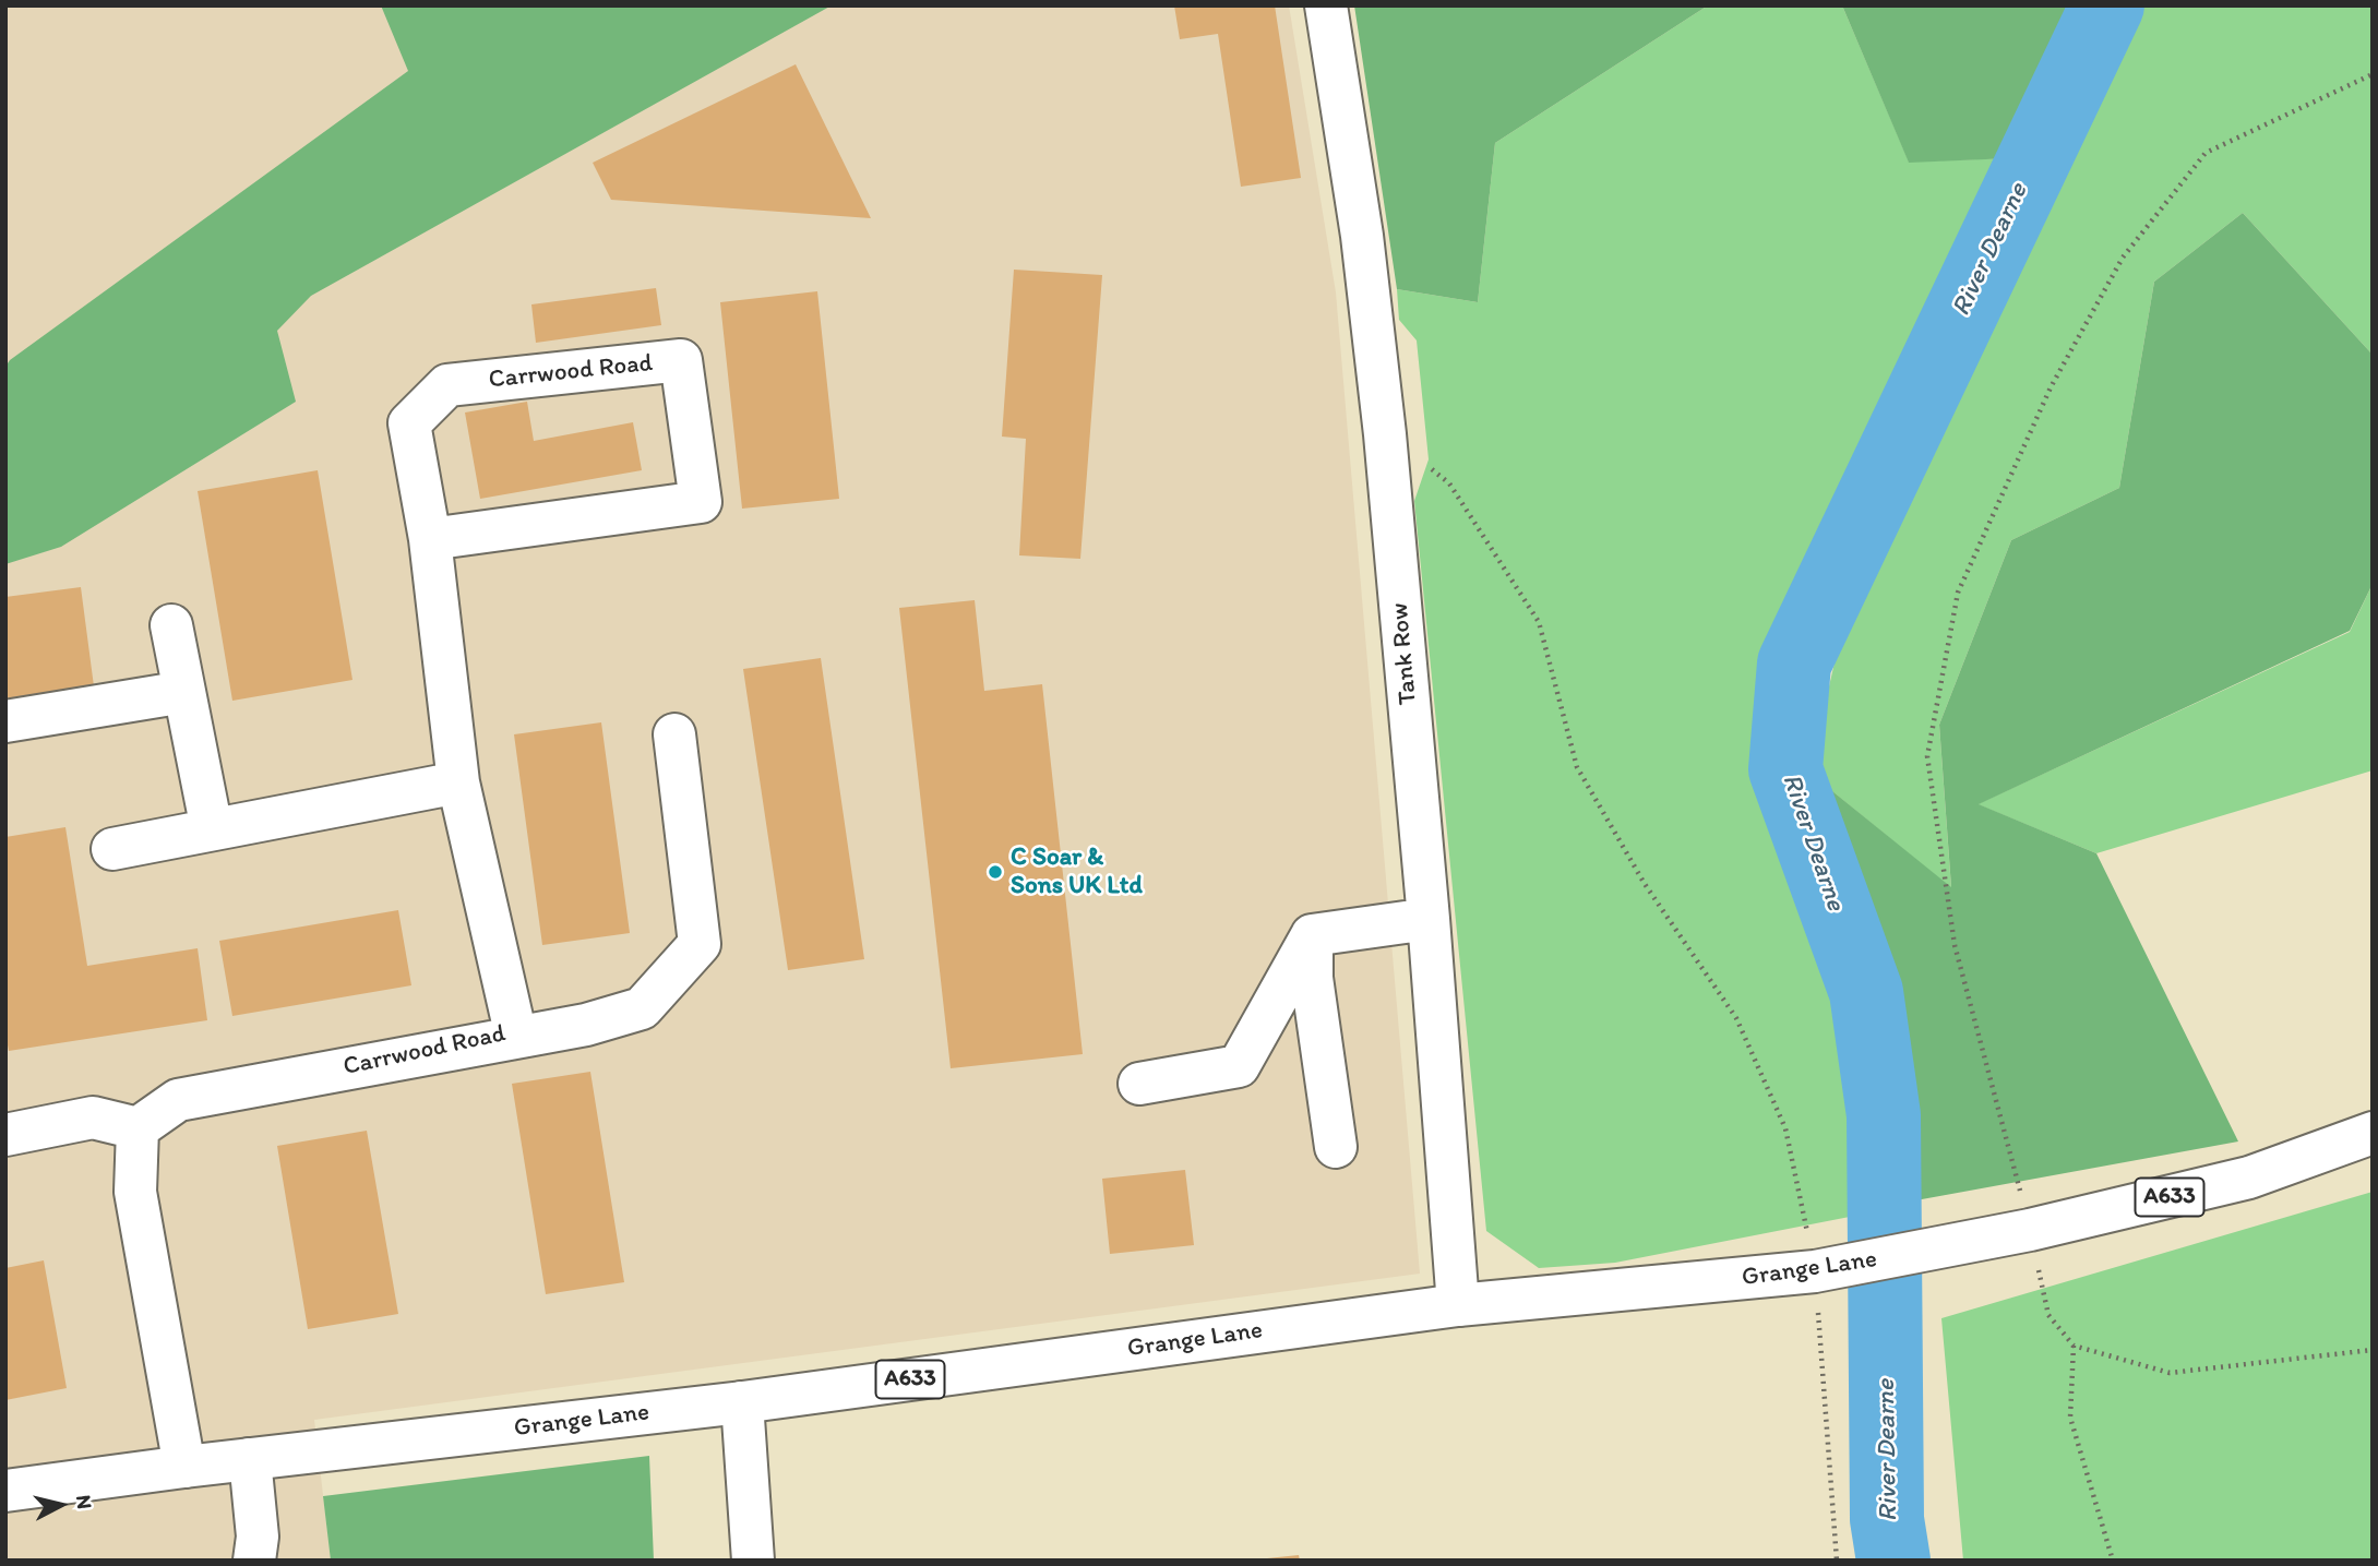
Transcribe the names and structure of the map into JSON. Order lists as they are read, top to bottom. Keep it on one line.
{"streets":{"main road":["Carrwood Road","Tank Row","A633","Grange Lane"]},"crossings":[["Tank Row","Grange Lane"]],"water":["River Dearne"],"places":["C Soar & Sons UK Ltd"],"north":"right"}
